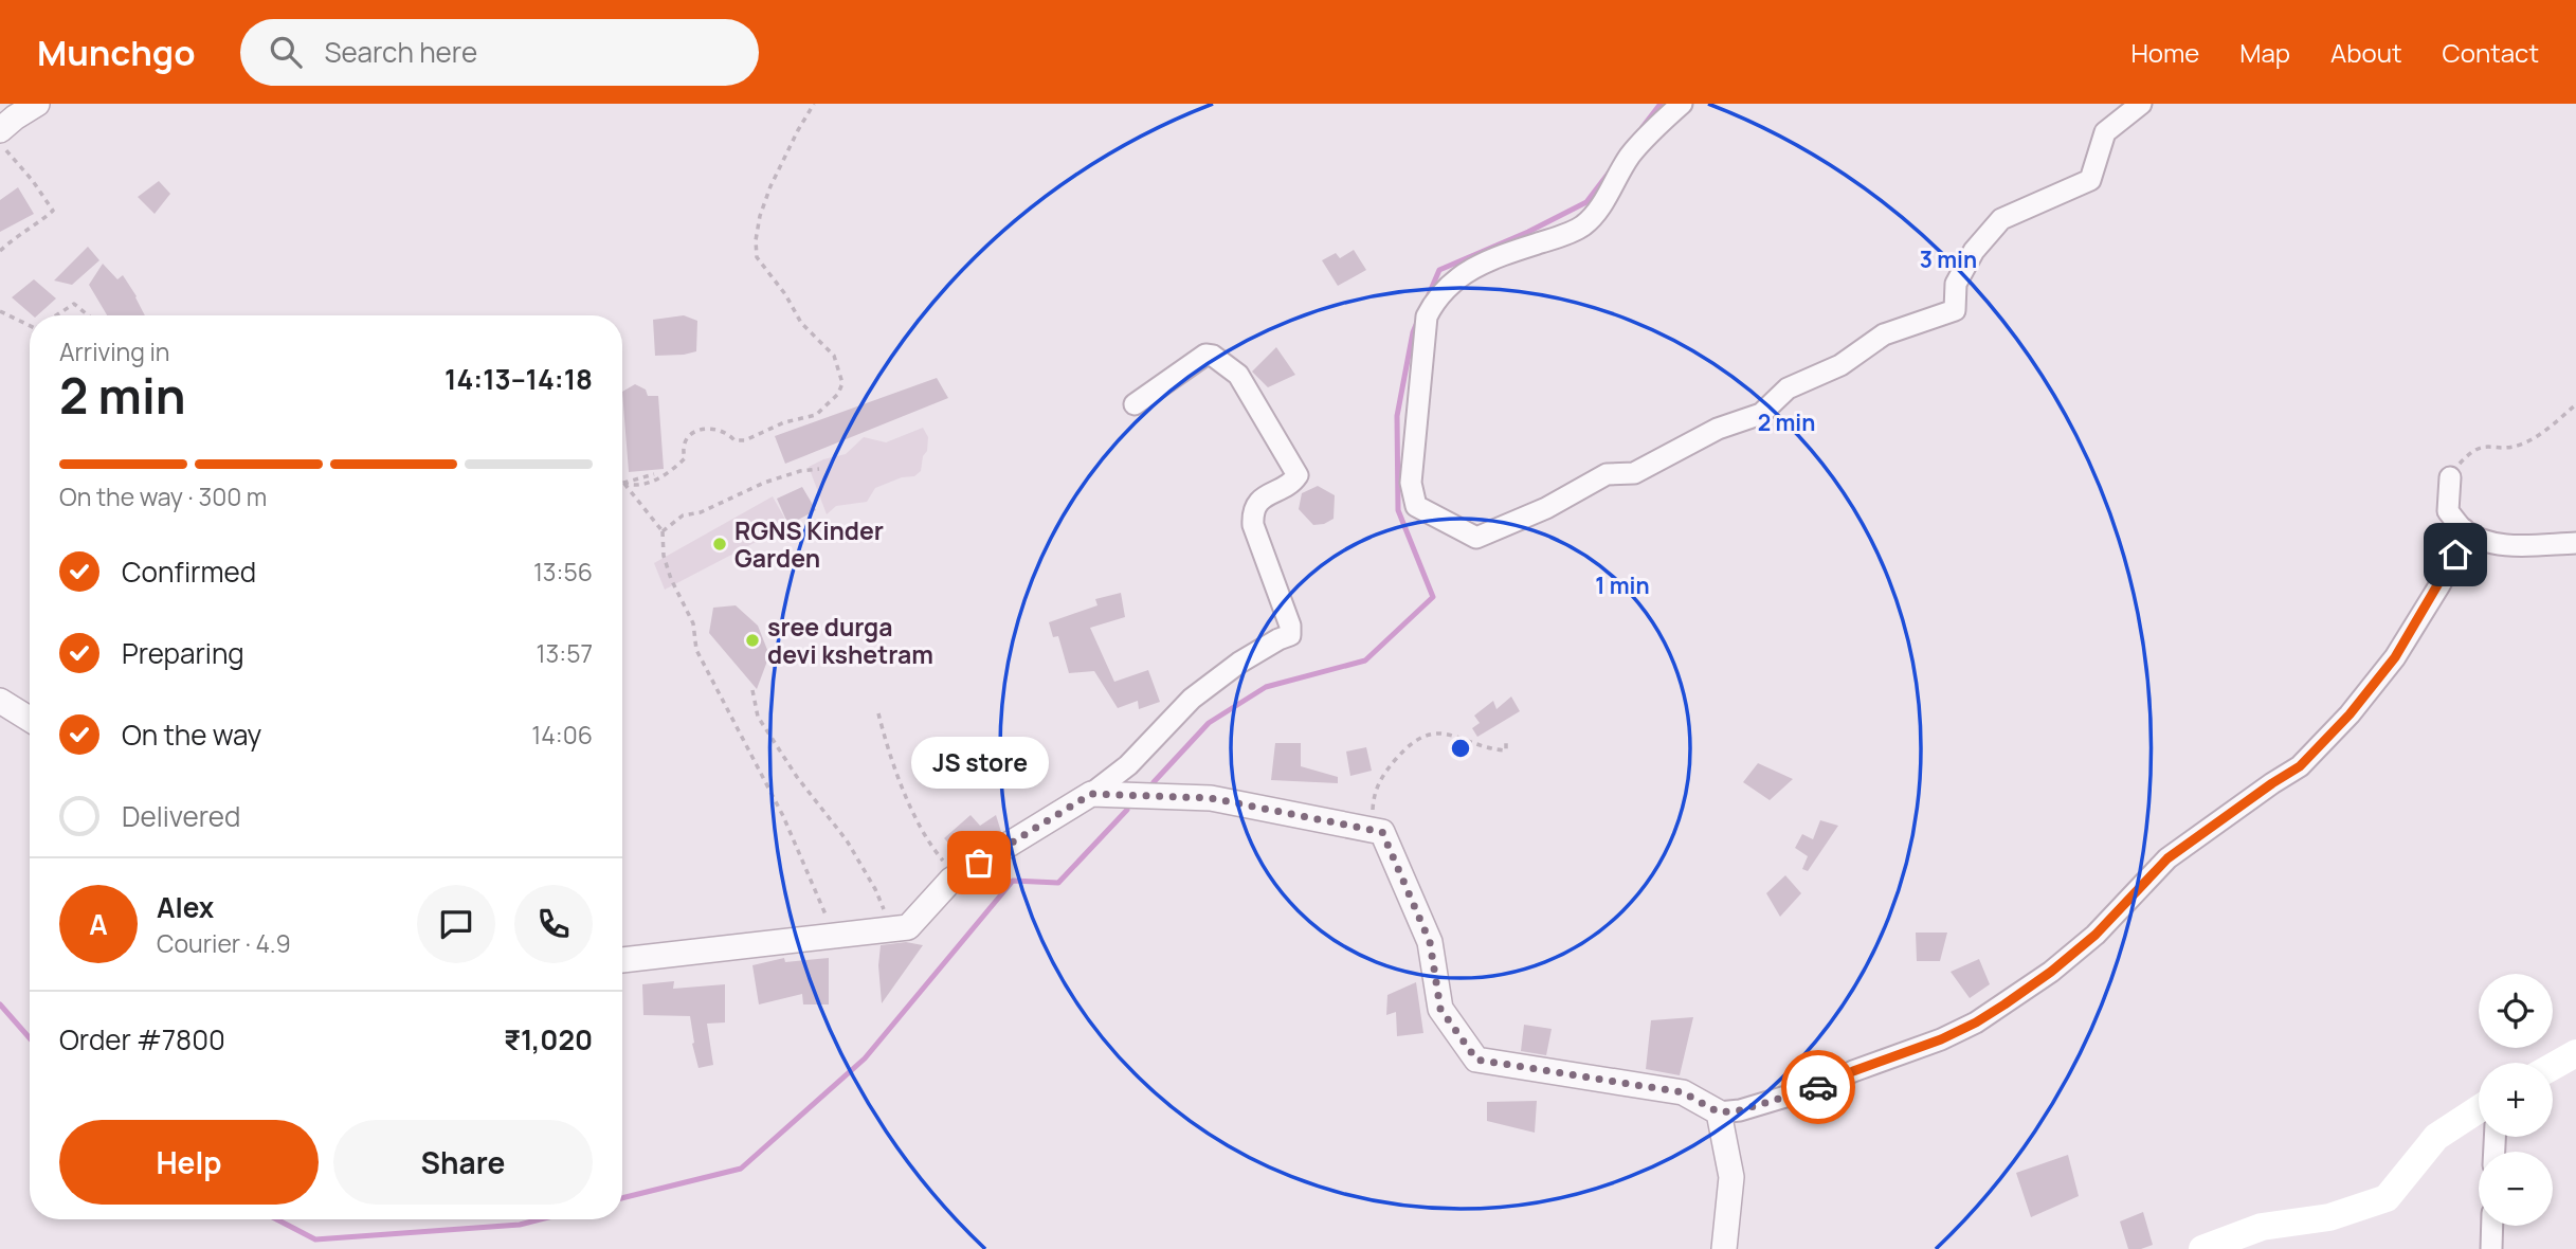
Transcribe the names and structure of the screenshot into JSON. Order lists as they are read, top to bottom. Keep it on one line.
{"places":["RGNS Kinder Garden","sree durga devi kshetram","JS store"],"page":{"header":"Munchgo","search":"Search here","nav":["Home","Map","About","Contact"],"heading":["2 min","Arriving in","14:13–14:18"],"panel":["Alex","Courier · 4.9","Order #7800","₹1,020"],"bar":"On the way · 300 m","list":[["Confirmed","13:56"],["Preparing","13:57"],["On the way","14:06"],"Delivered"],"bubble":"JS store","round":"A","map_buttons":["+","−"],"buttons":["Help","Share"]},"rings":["3 min","2 min","1 min"]}
